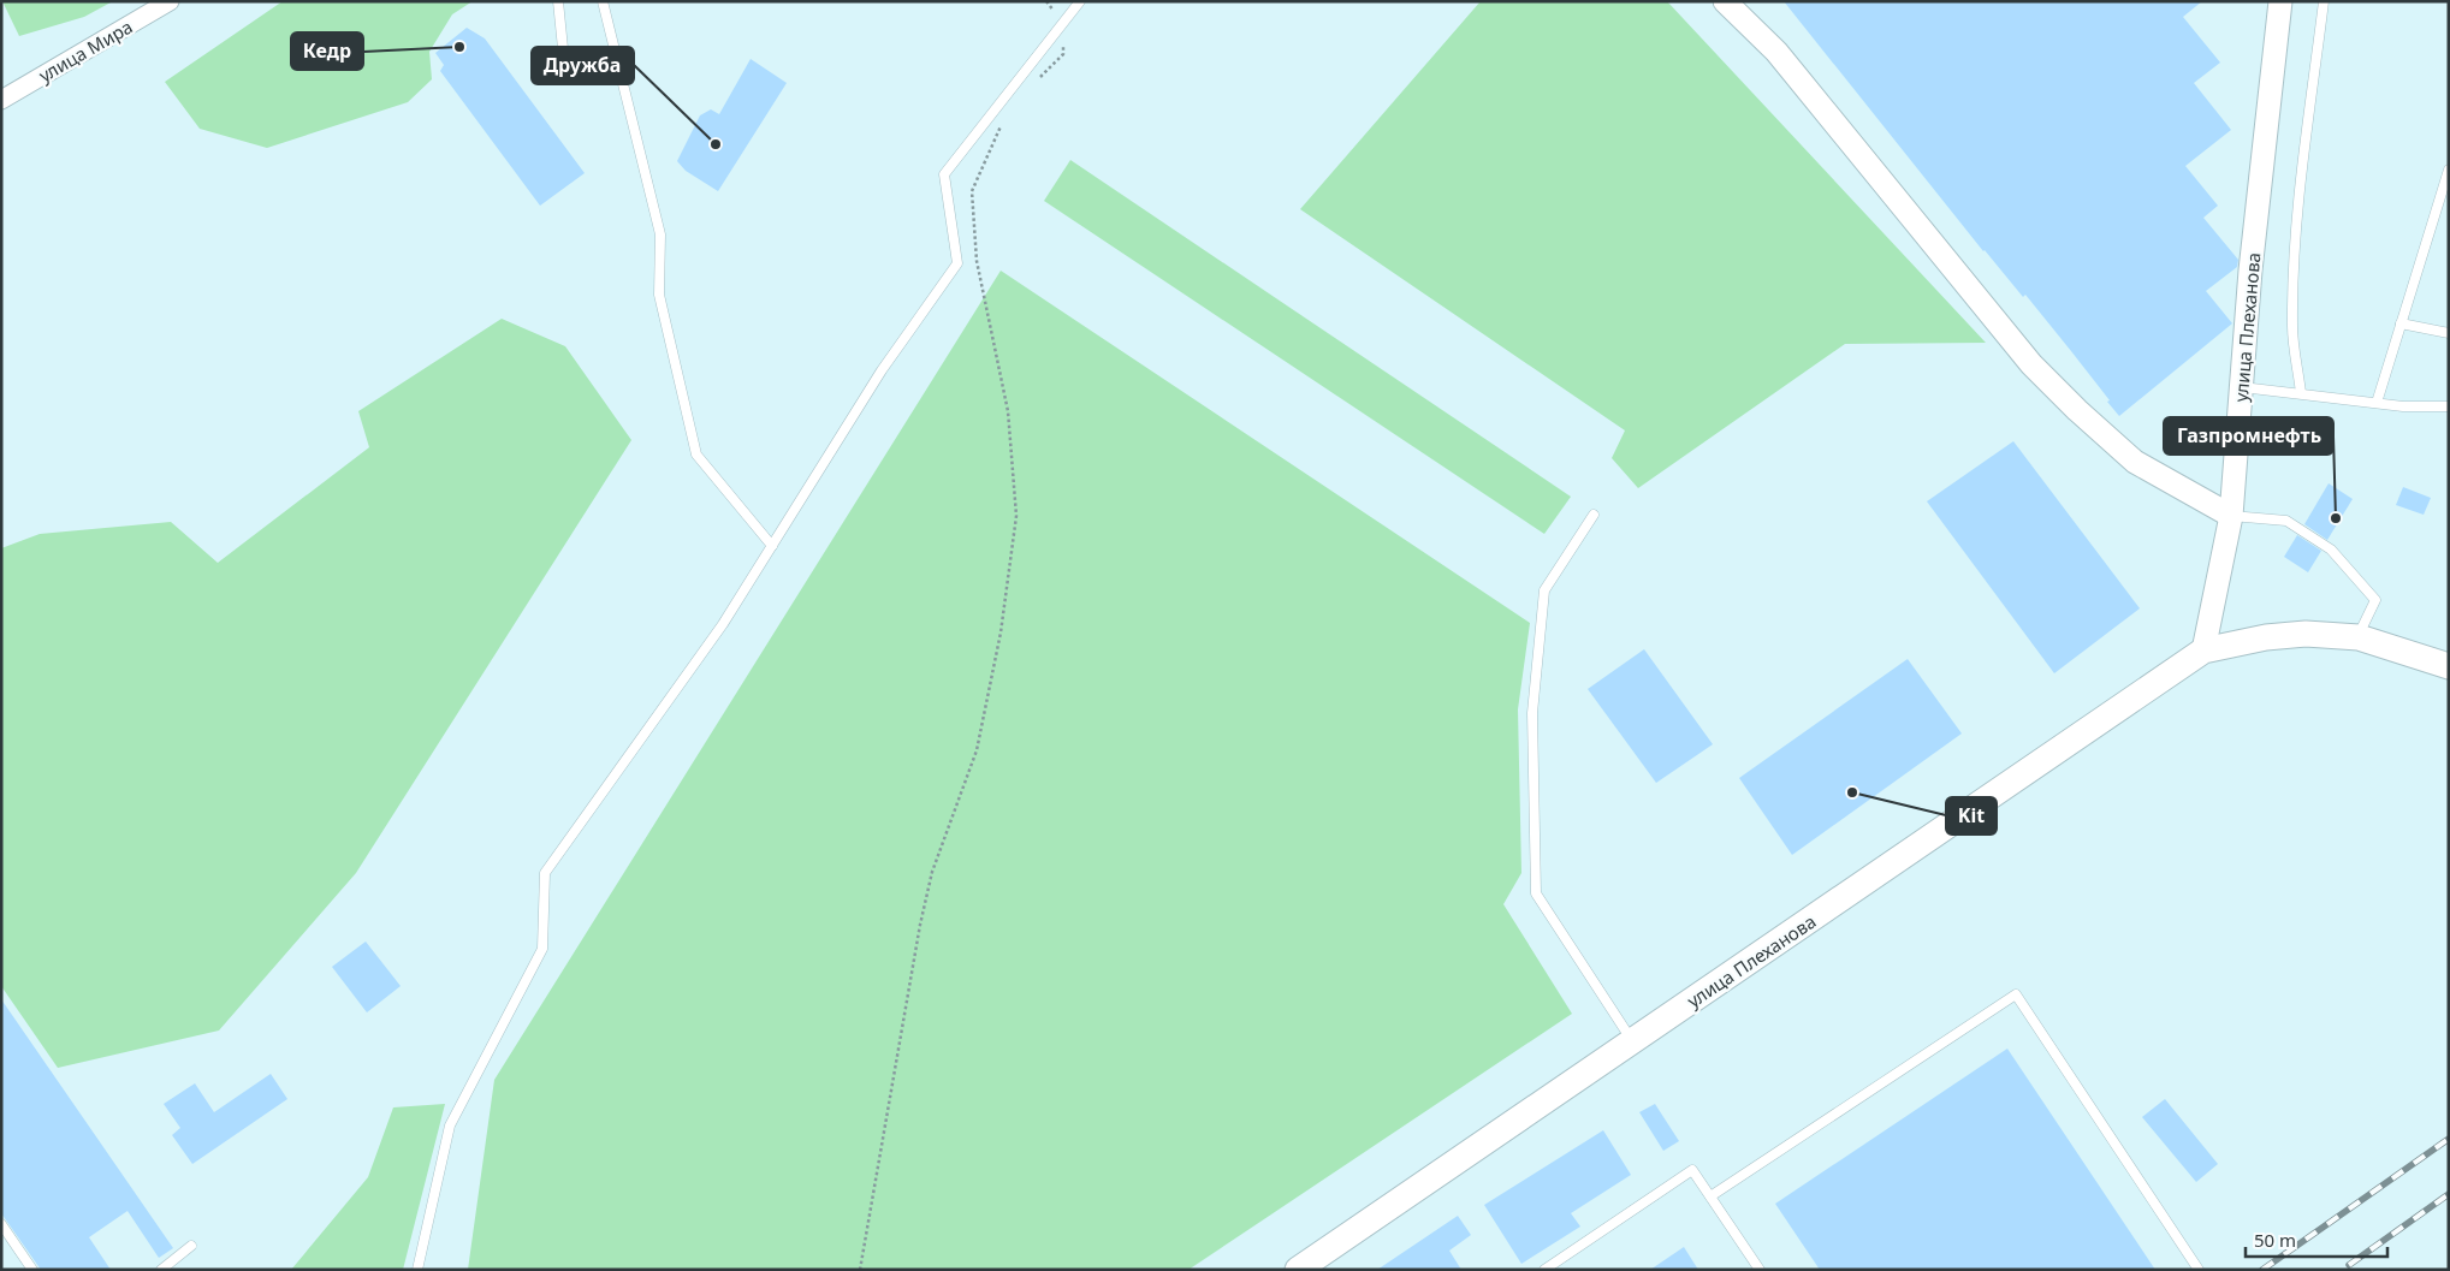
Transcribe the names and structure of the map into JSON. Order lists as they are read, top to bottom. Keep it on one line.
{"streets":{"main road":["улица Плеханова"],"street":["улица Мира"]},"places":["Кедр","Дружба","Газпромнефть","Kit"],"scale_bar":"50 m"}
